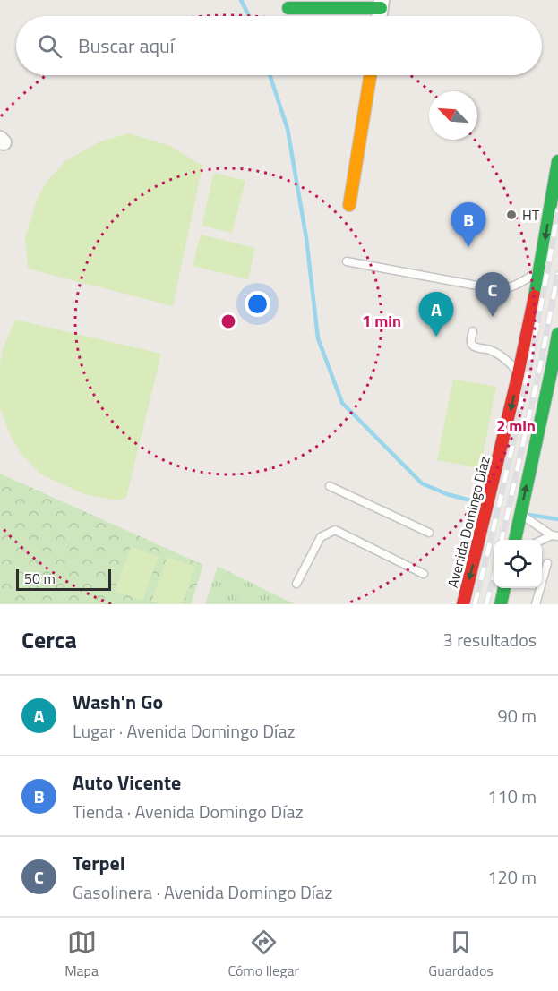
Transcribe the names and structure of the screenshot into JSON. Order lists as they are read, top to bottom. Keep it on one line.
{"streets":{"main road":["Avenida Domingo Díaz"]},"places":["HT"],"scale_bar":"50 m","north":"top left","page":{"search":"Buscar aquí","pins":["B","C","A"],"scale":"50 m","heading":["Cerca","3 resultados"],"list":[{"mark":"A","name":"Wash'n Go","note":"Lugar · Avenida Domingo Díaz","value":"90 m"},{"mark":"B","name":"Auto Vicente","note":"Tienda · Avenida Domingo Díaz","value":"110 m"},{"mark":"C","name":"Terpel","note":"Gasolinera · Avenida Domingo Díaz","value":"120 m"}],"nav":["Mapa","Cómo llegar","Guardados"]},"rings":["1 min","2 min"]}
